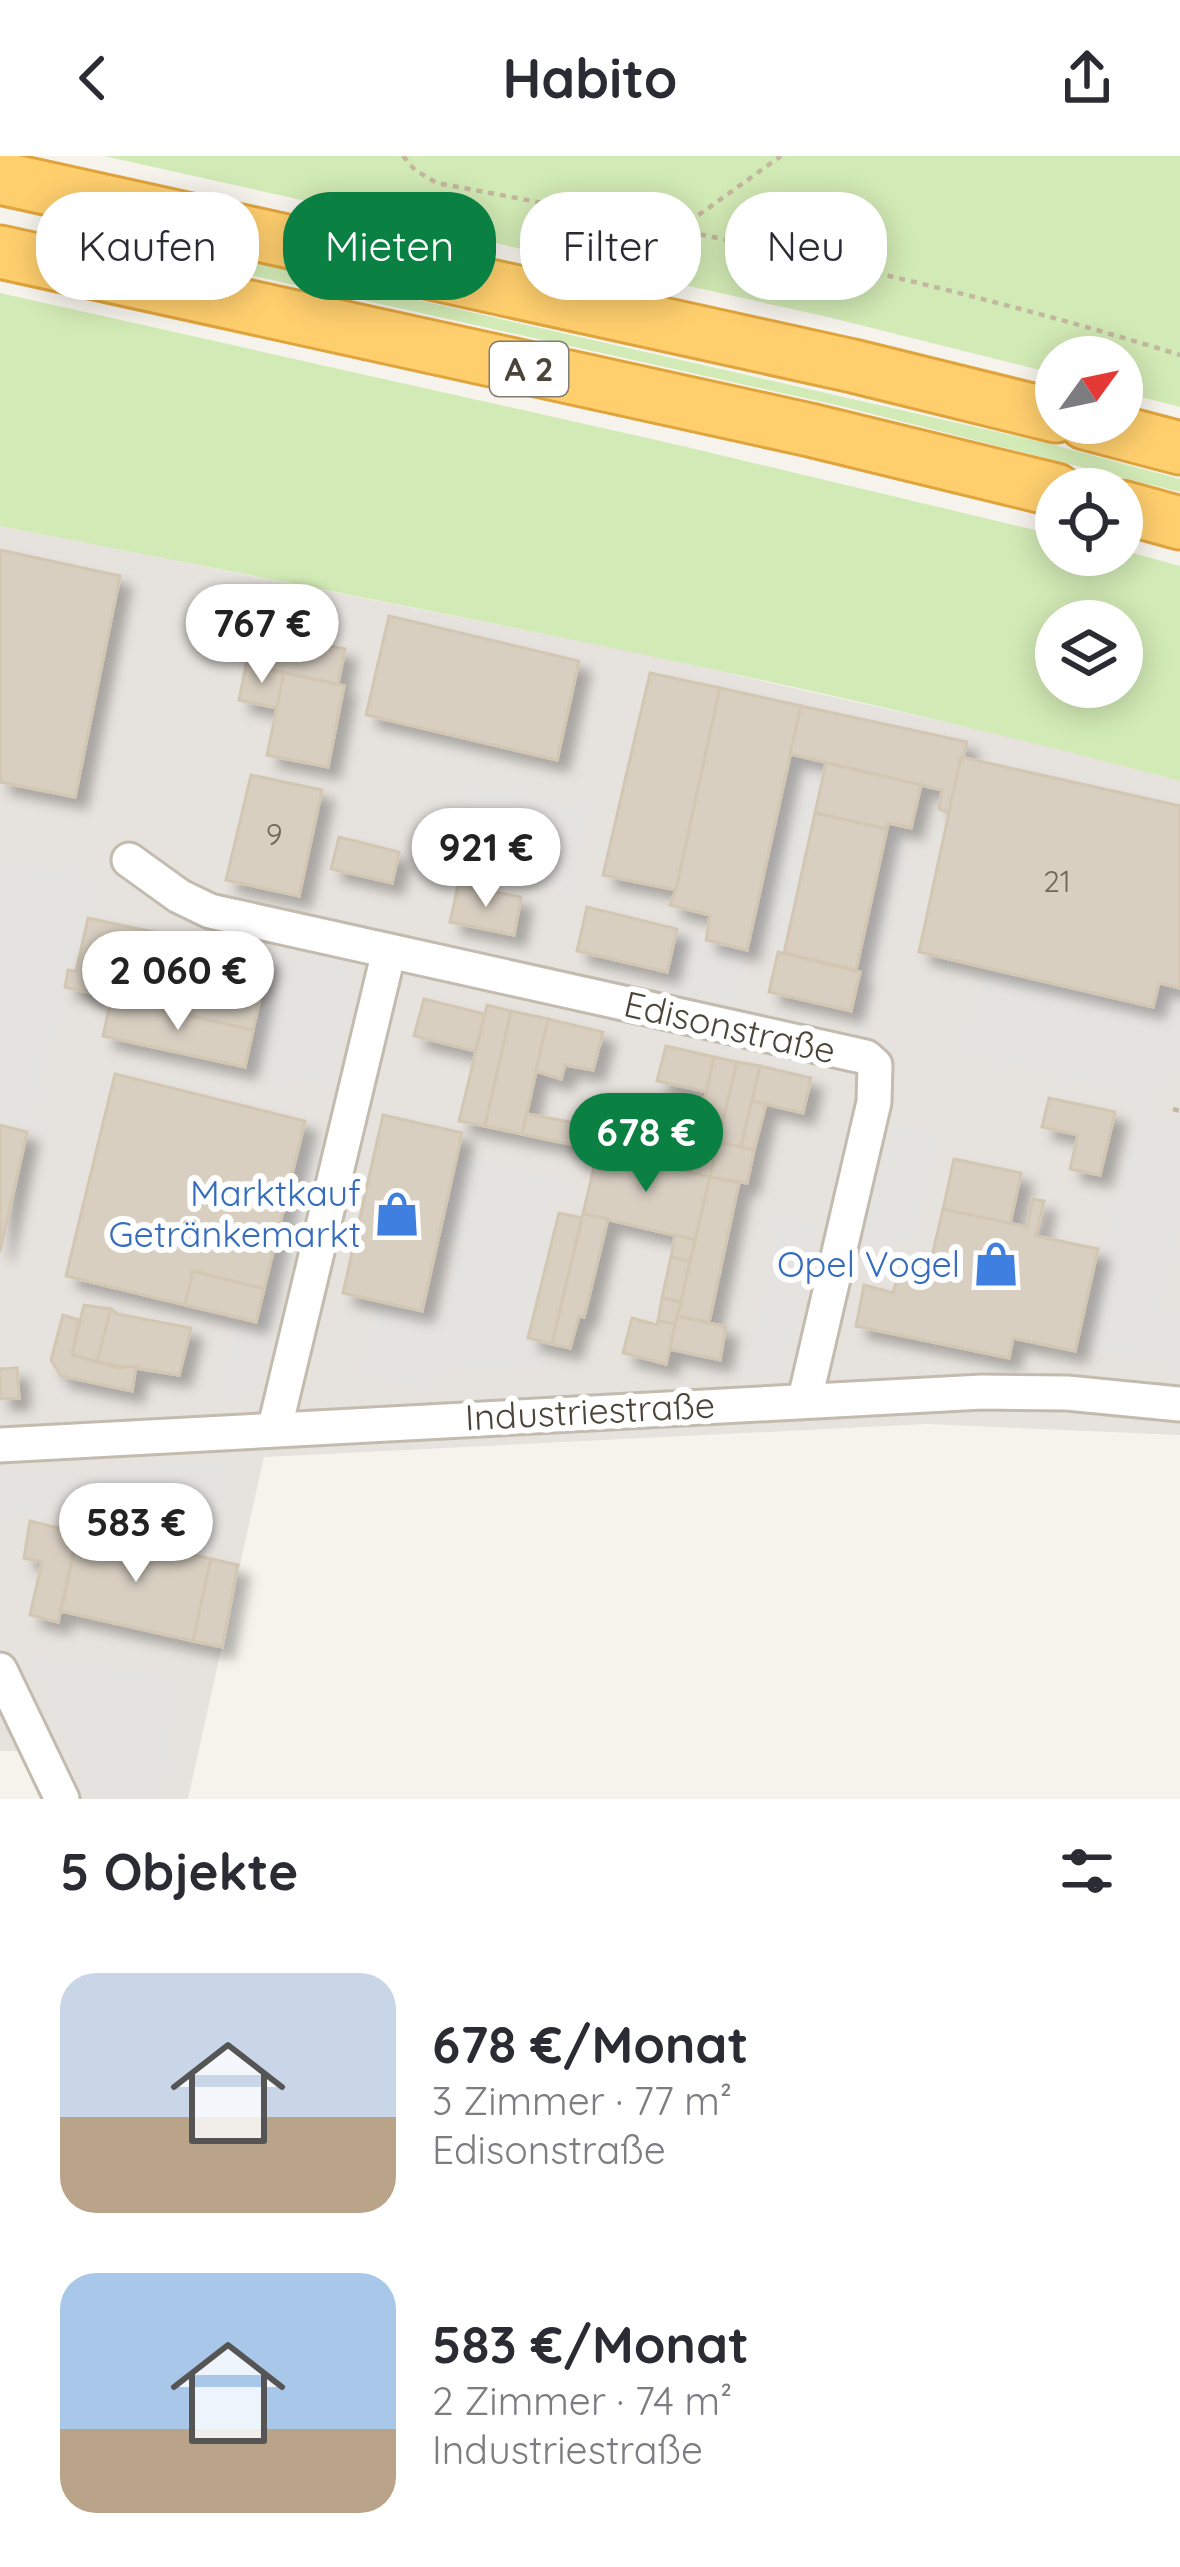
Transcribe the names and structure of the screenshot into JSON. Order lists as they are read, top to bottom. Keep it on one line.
{"streets":{"highway":["A 2"],"street":["Edisonstraße","Industriestraße"]},"crossings":[["Edisonstraße","Industriestraße"]],"places":{"shop":["Marktkauf Getränkemarkt","Opel Vogel"]},"house_numbers":["9","21"],"north":"top right","page":{"header":"Habito","chip":["Kaufen","Mieten","Filter","Neu"],"price":["767 €","921 €","2 060 €","678 €","583 €"],"heading":"5 Objekte","list":[{"name":"678 €/Monat","note":"3 Zimmer · 77 m² · Edisonstraße"},{"name":"583 €/Monat","note":"2 Zimmer · 74 m² · Industriestraße"}]}}
